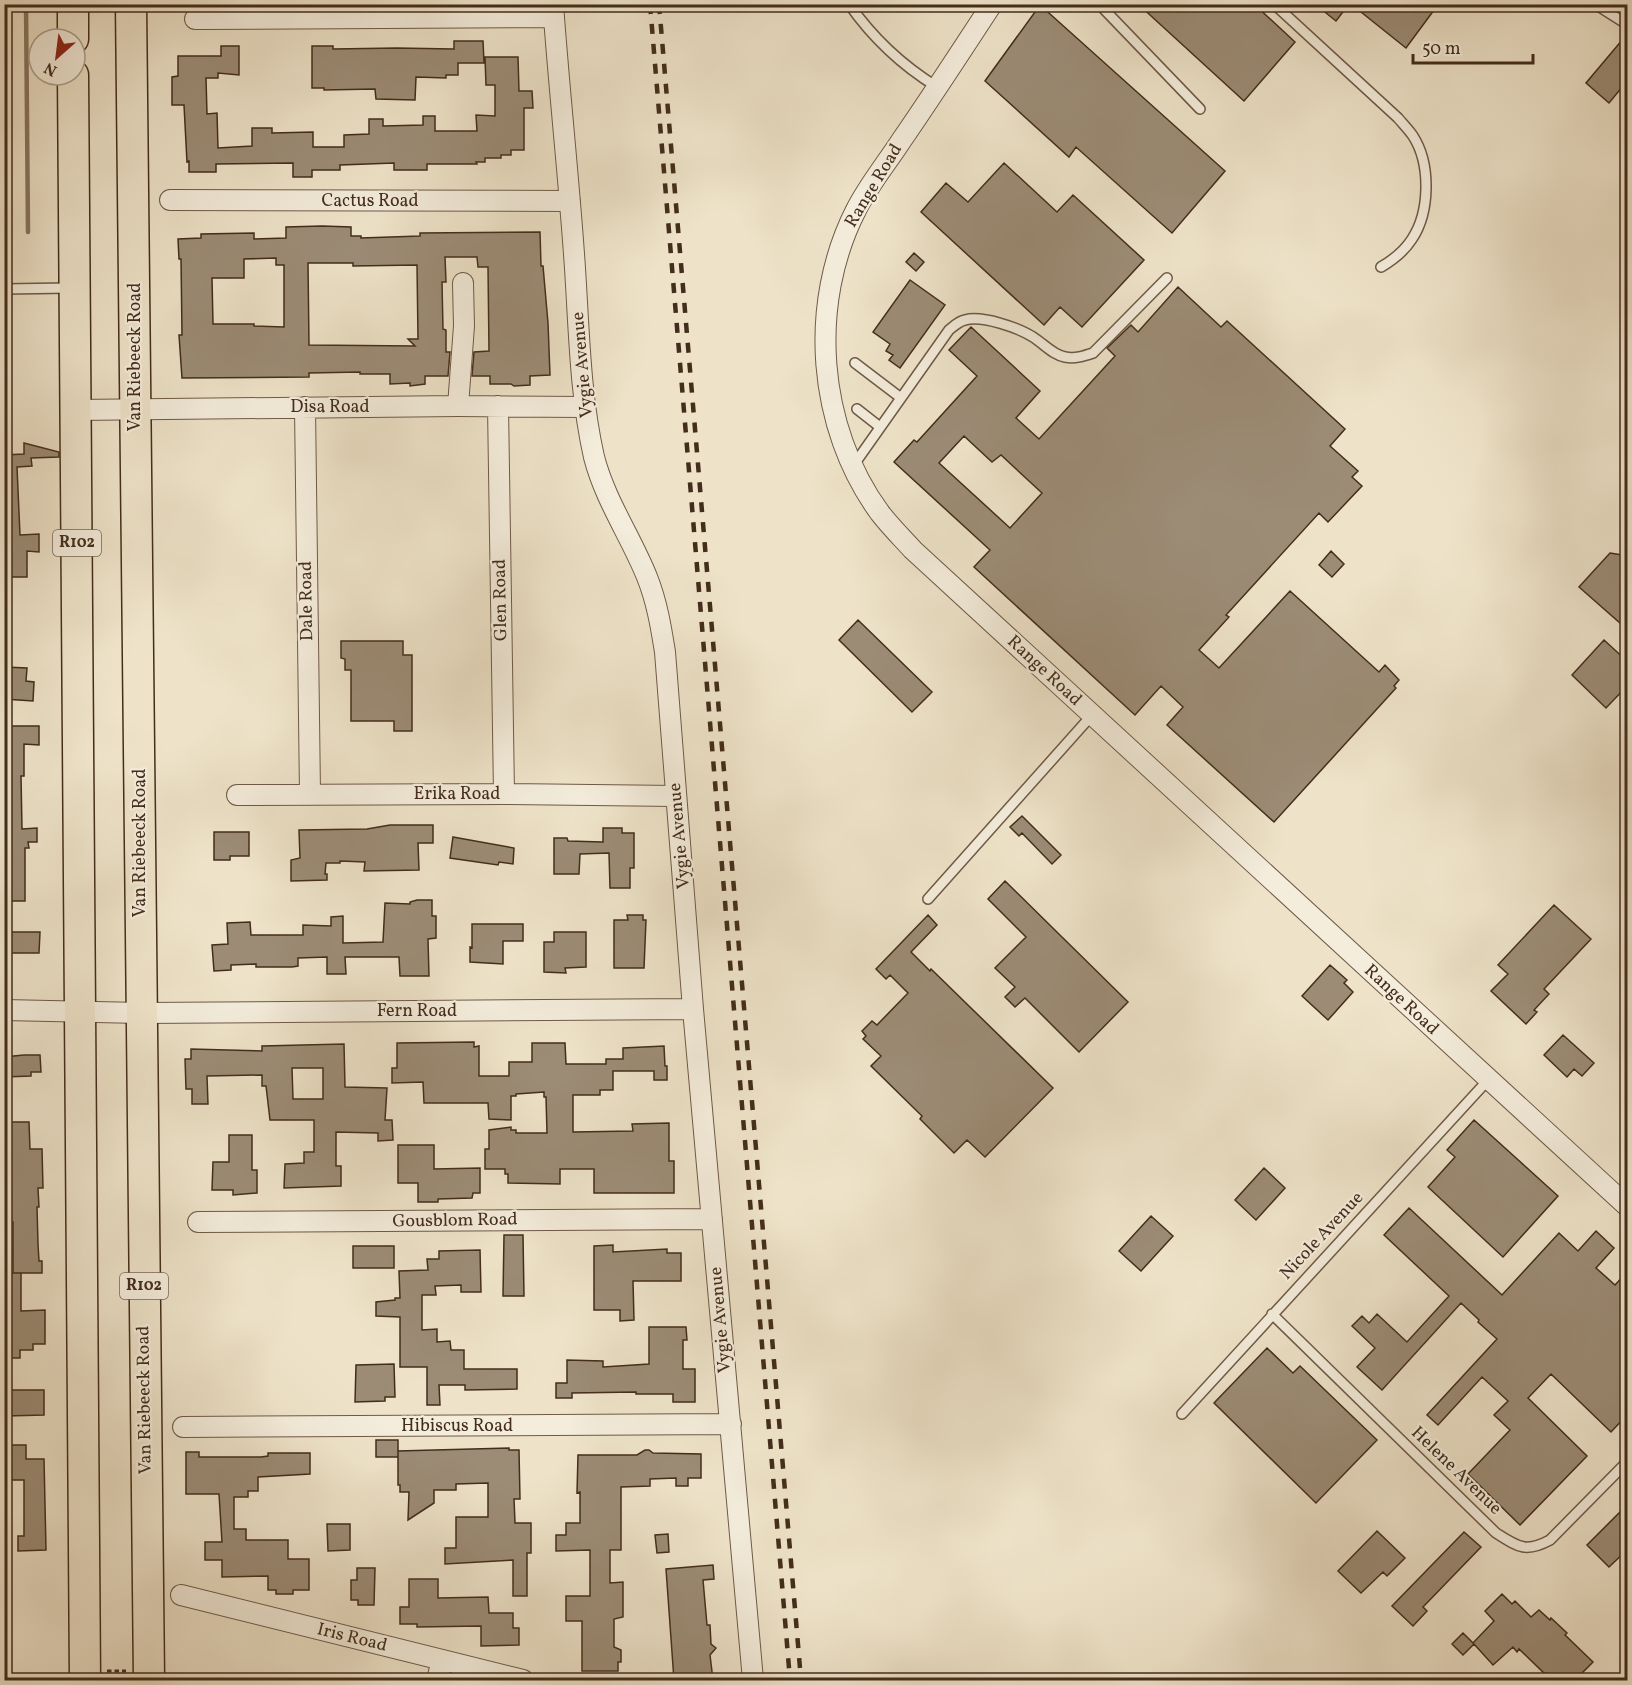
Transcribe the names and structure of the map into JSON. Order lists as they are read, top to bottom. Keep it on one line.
{"streets":{"main road":["Van Riebeeck Road","R102"],"street":["Range Road","Cactus Road","Vygie Avenue","Disa Road","Glen Road","Dale Road","Erika Road","Fern Road","Gousblom Road","Hibiscus Road","Iris Road"],"lane":["Nicole Avenue","Helene Avenue"]},"crossings":[["Range Road","Nicole Avenue"],["Cactus Road","Vygie Avenue"],["Van Riebeeck Road","Disa Road"],["Van Riebeeck Road","Fern Road"],["Vygie Avenue","Disa Road"],["Vygie Avenue","Erika Road"],["Vygie Avenue","Fern Road"],["Vygie Avenue","Gousblom Road"],["Vygie Avenue","Hibiscus Road"],["Disa Road","R102"],["Disa Road","Glen Road"],["Disa Road","Dale Road"],["R102","Fern Road"],["Glen Road","Erika Road"],["Dale Road","Erika Road"],["Nicole Avenue","Helene Avenue"]],"scale_bar":"50 m","north":"bottom left"}
